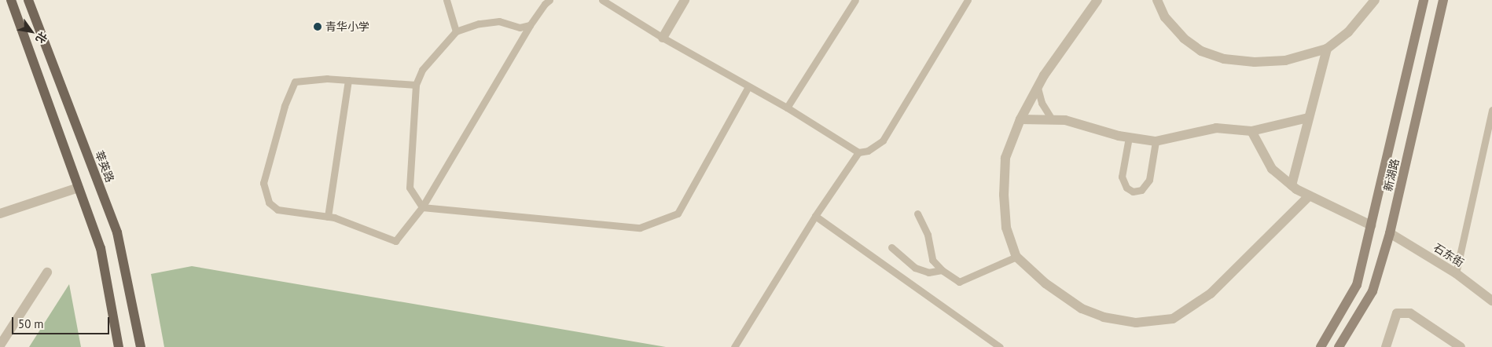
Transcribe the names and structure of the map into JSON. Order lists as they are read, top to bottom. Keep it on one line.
{"streets":{"main road":["莘英路","新湖路"],"street":["石东街"]},"crossings":[["新湖路","石东街"]],"places":["青华小学"],"scale_bar":"50 m","north":"bottom right"}
